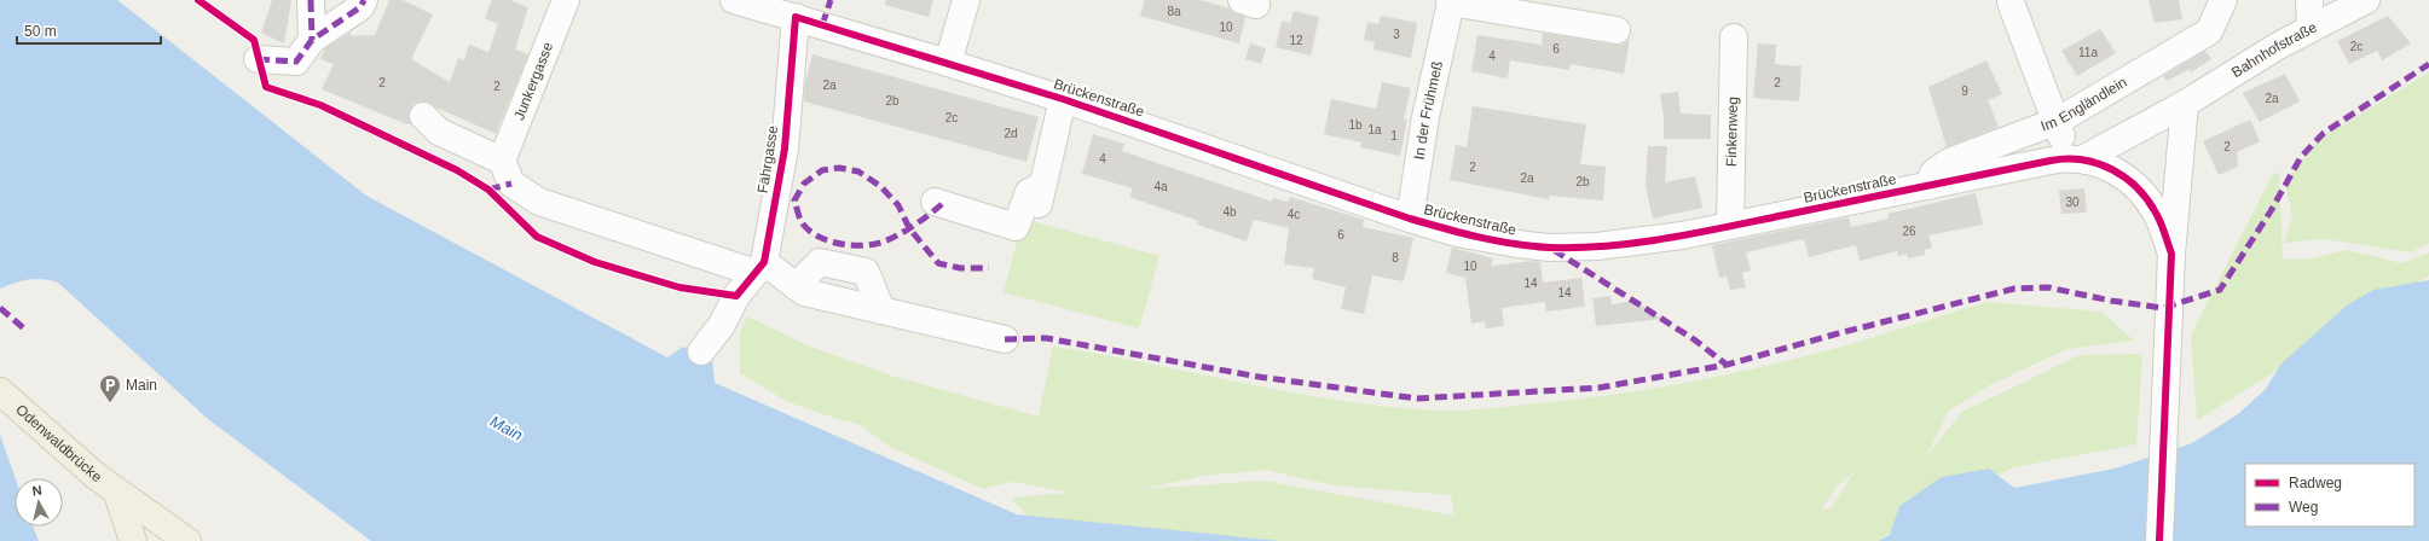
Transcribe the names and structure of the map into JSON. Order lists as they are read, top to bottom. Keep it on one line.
{"streets":{"main road":["Odenwaldbrücke"],"street":["Bahnhofstraße","Junkergasse","Brückenstraße","Im Engländlein","In der Frühmeß","Finkenweg","Fährgasse"]},"crossings":[["Bahnhofstraße","Brückenstraße"],["Brückenstraße","Im Engländlein"],["Brückenstraße","In der Frühmeß"],["Brückenstraße","Finkenweg"],["Brückenstraße","Fährgasse"]],"water":["Main"],"places":{"parking":["Main"]},"house_numbers":["8a","10","3","12","2c","6","11a","4","2","2","2a","2","9","2a","2b","2c","1b","1a","2d","1","2","4","2","2a","2b","4a","30","4b","4c","26","6","8","10","14","14"],"legend":["Radweg","Weg"],"scale_bar":"50 m","north":"top"}
